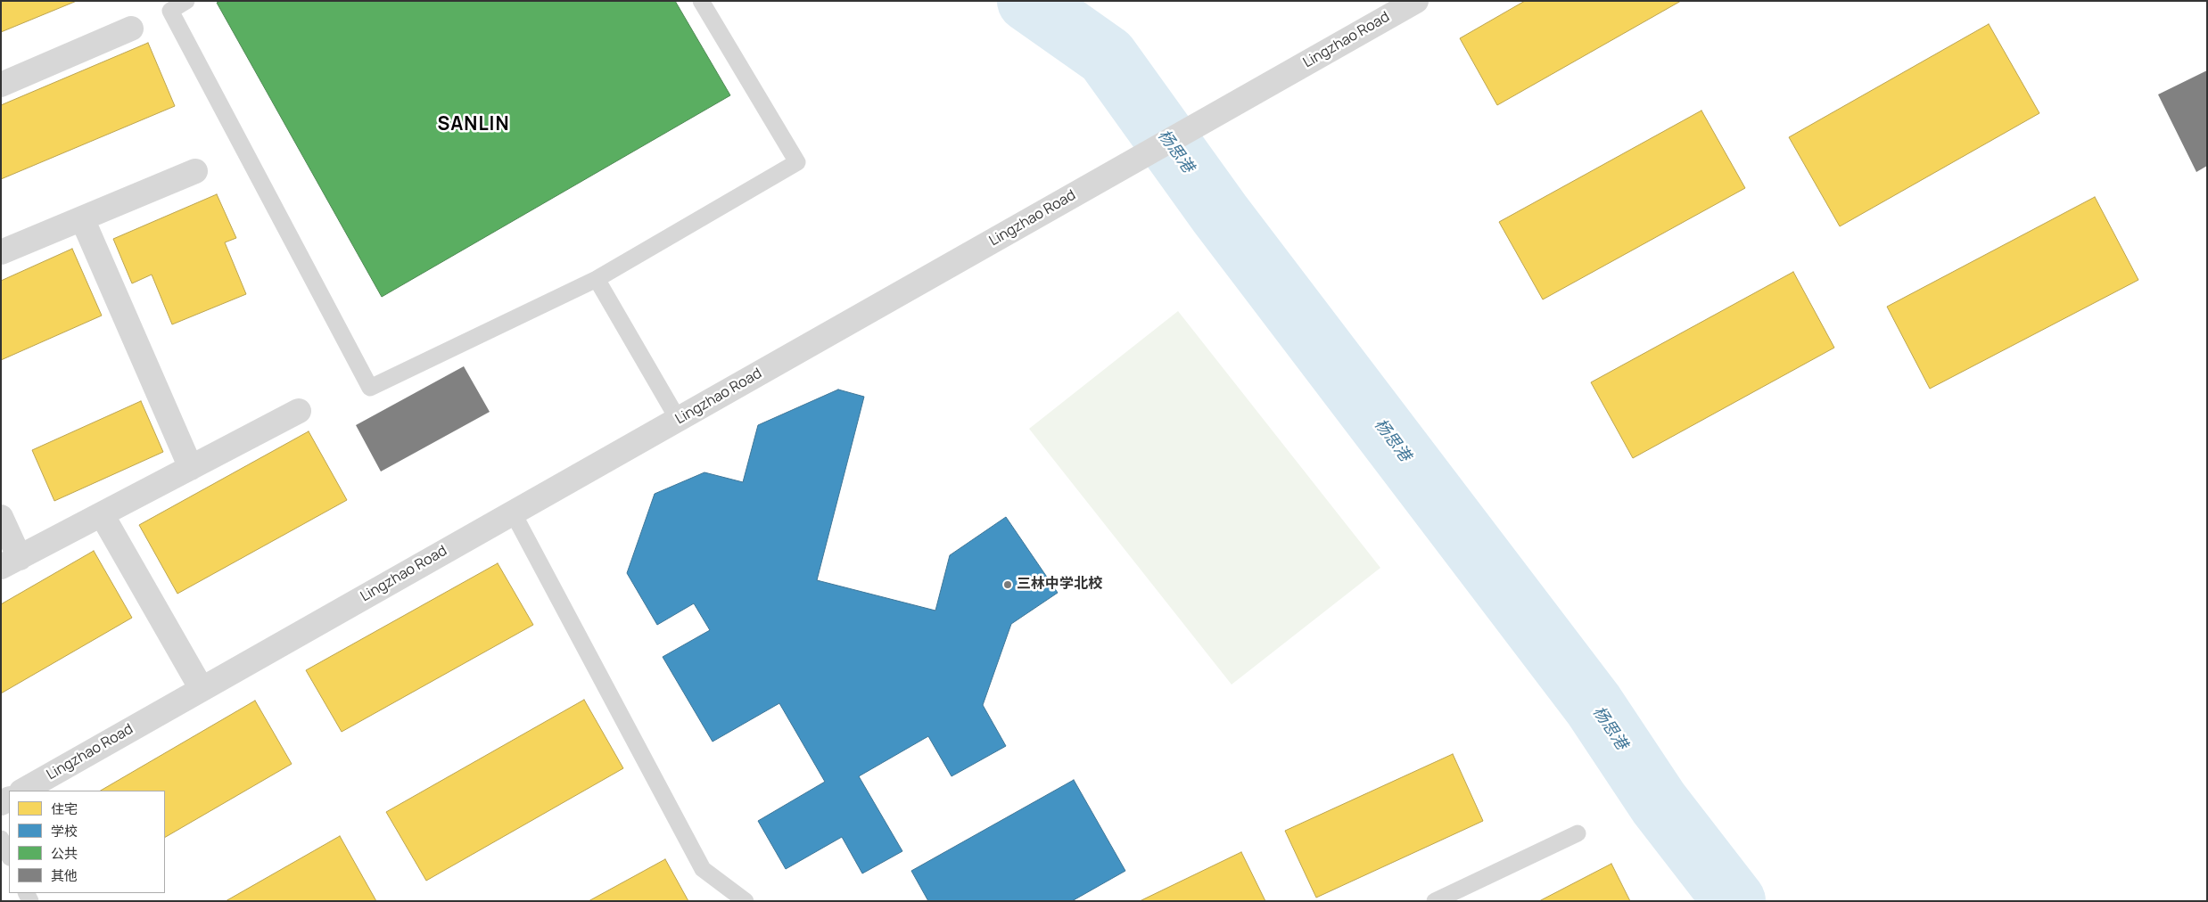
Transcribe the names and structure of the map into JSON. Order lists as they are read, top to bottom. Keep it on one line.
{"streets":{"street":["Lingzhao Road"]},"districts":["SANLIN"],"water":["杨思港"],"places":["三林中学北校"],"legend":["住宅","学校","公共","其他"]}
